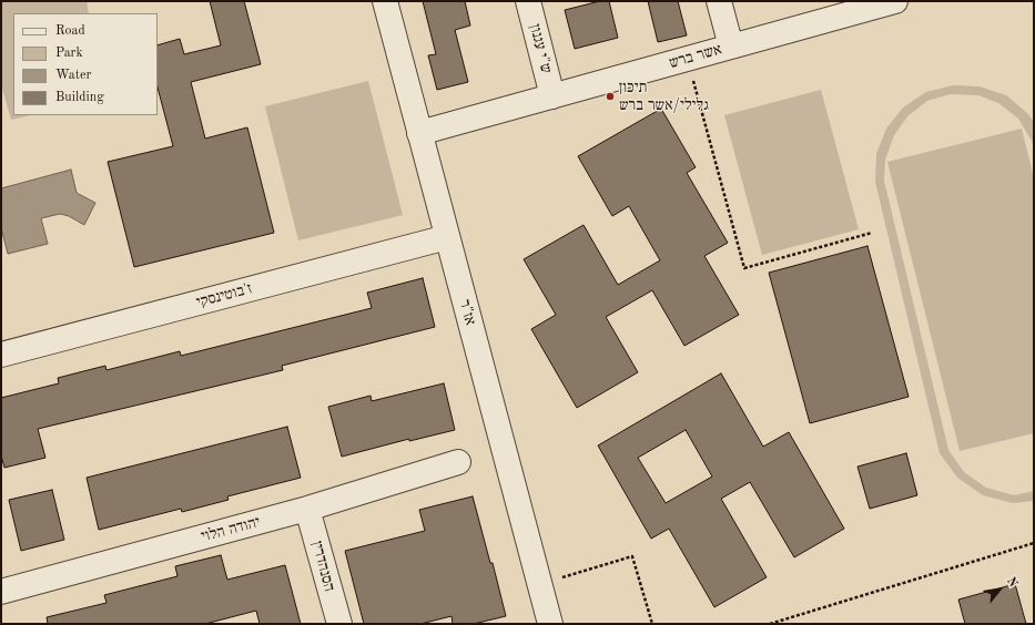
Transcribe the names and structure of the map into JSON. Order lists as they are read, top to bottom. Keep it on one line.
{"streets":{"street":["ש\"י עגנון","אשר ברש","ז'בוטינסקי","אז\"ר","יהודה הלוי","הסנהדרין"]},"crossings":[["ש\"י עגנון","אשר ברש"],["אשר ברש","אז\"ר"],["ז'בוטינסקי","אז\"ר"],["יהודה הלוי","הסנהדרין"]],"places":["תיכון גלילי/אשר ברש"],"legend":["Road","Park","Water","Building"],"north":"top right"}
